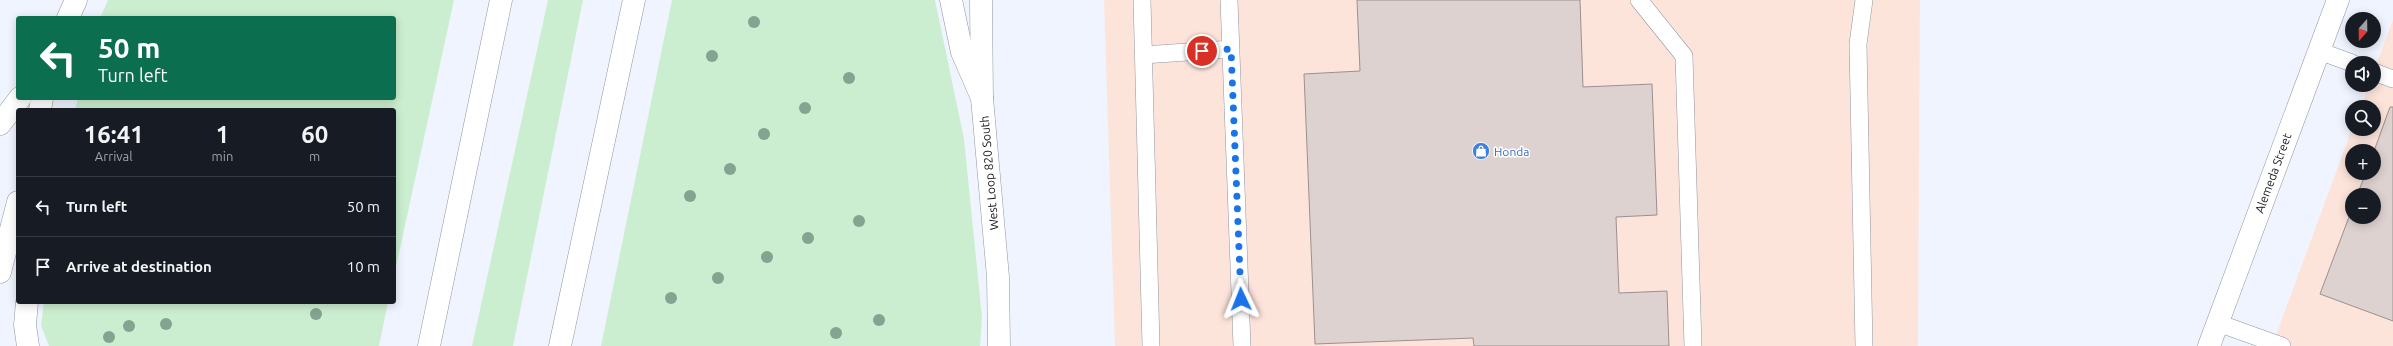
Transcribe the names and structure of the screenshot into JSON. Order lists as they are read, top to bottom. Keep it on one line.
{"streets":{"main road":["West Loop 820 South","Alemeda Street"]},"places":{"shop":["Honda"]},"north":"bottom","page":{"map_buttons":["+","−"],"turn":["50 m","Turn left"],"eta":["16:41","Arrival","1","min","60","m"],"list":[{"name":"Turn left","value":"50 m"},{"name":"Arrive at destination","value":"10 m"}]}}
